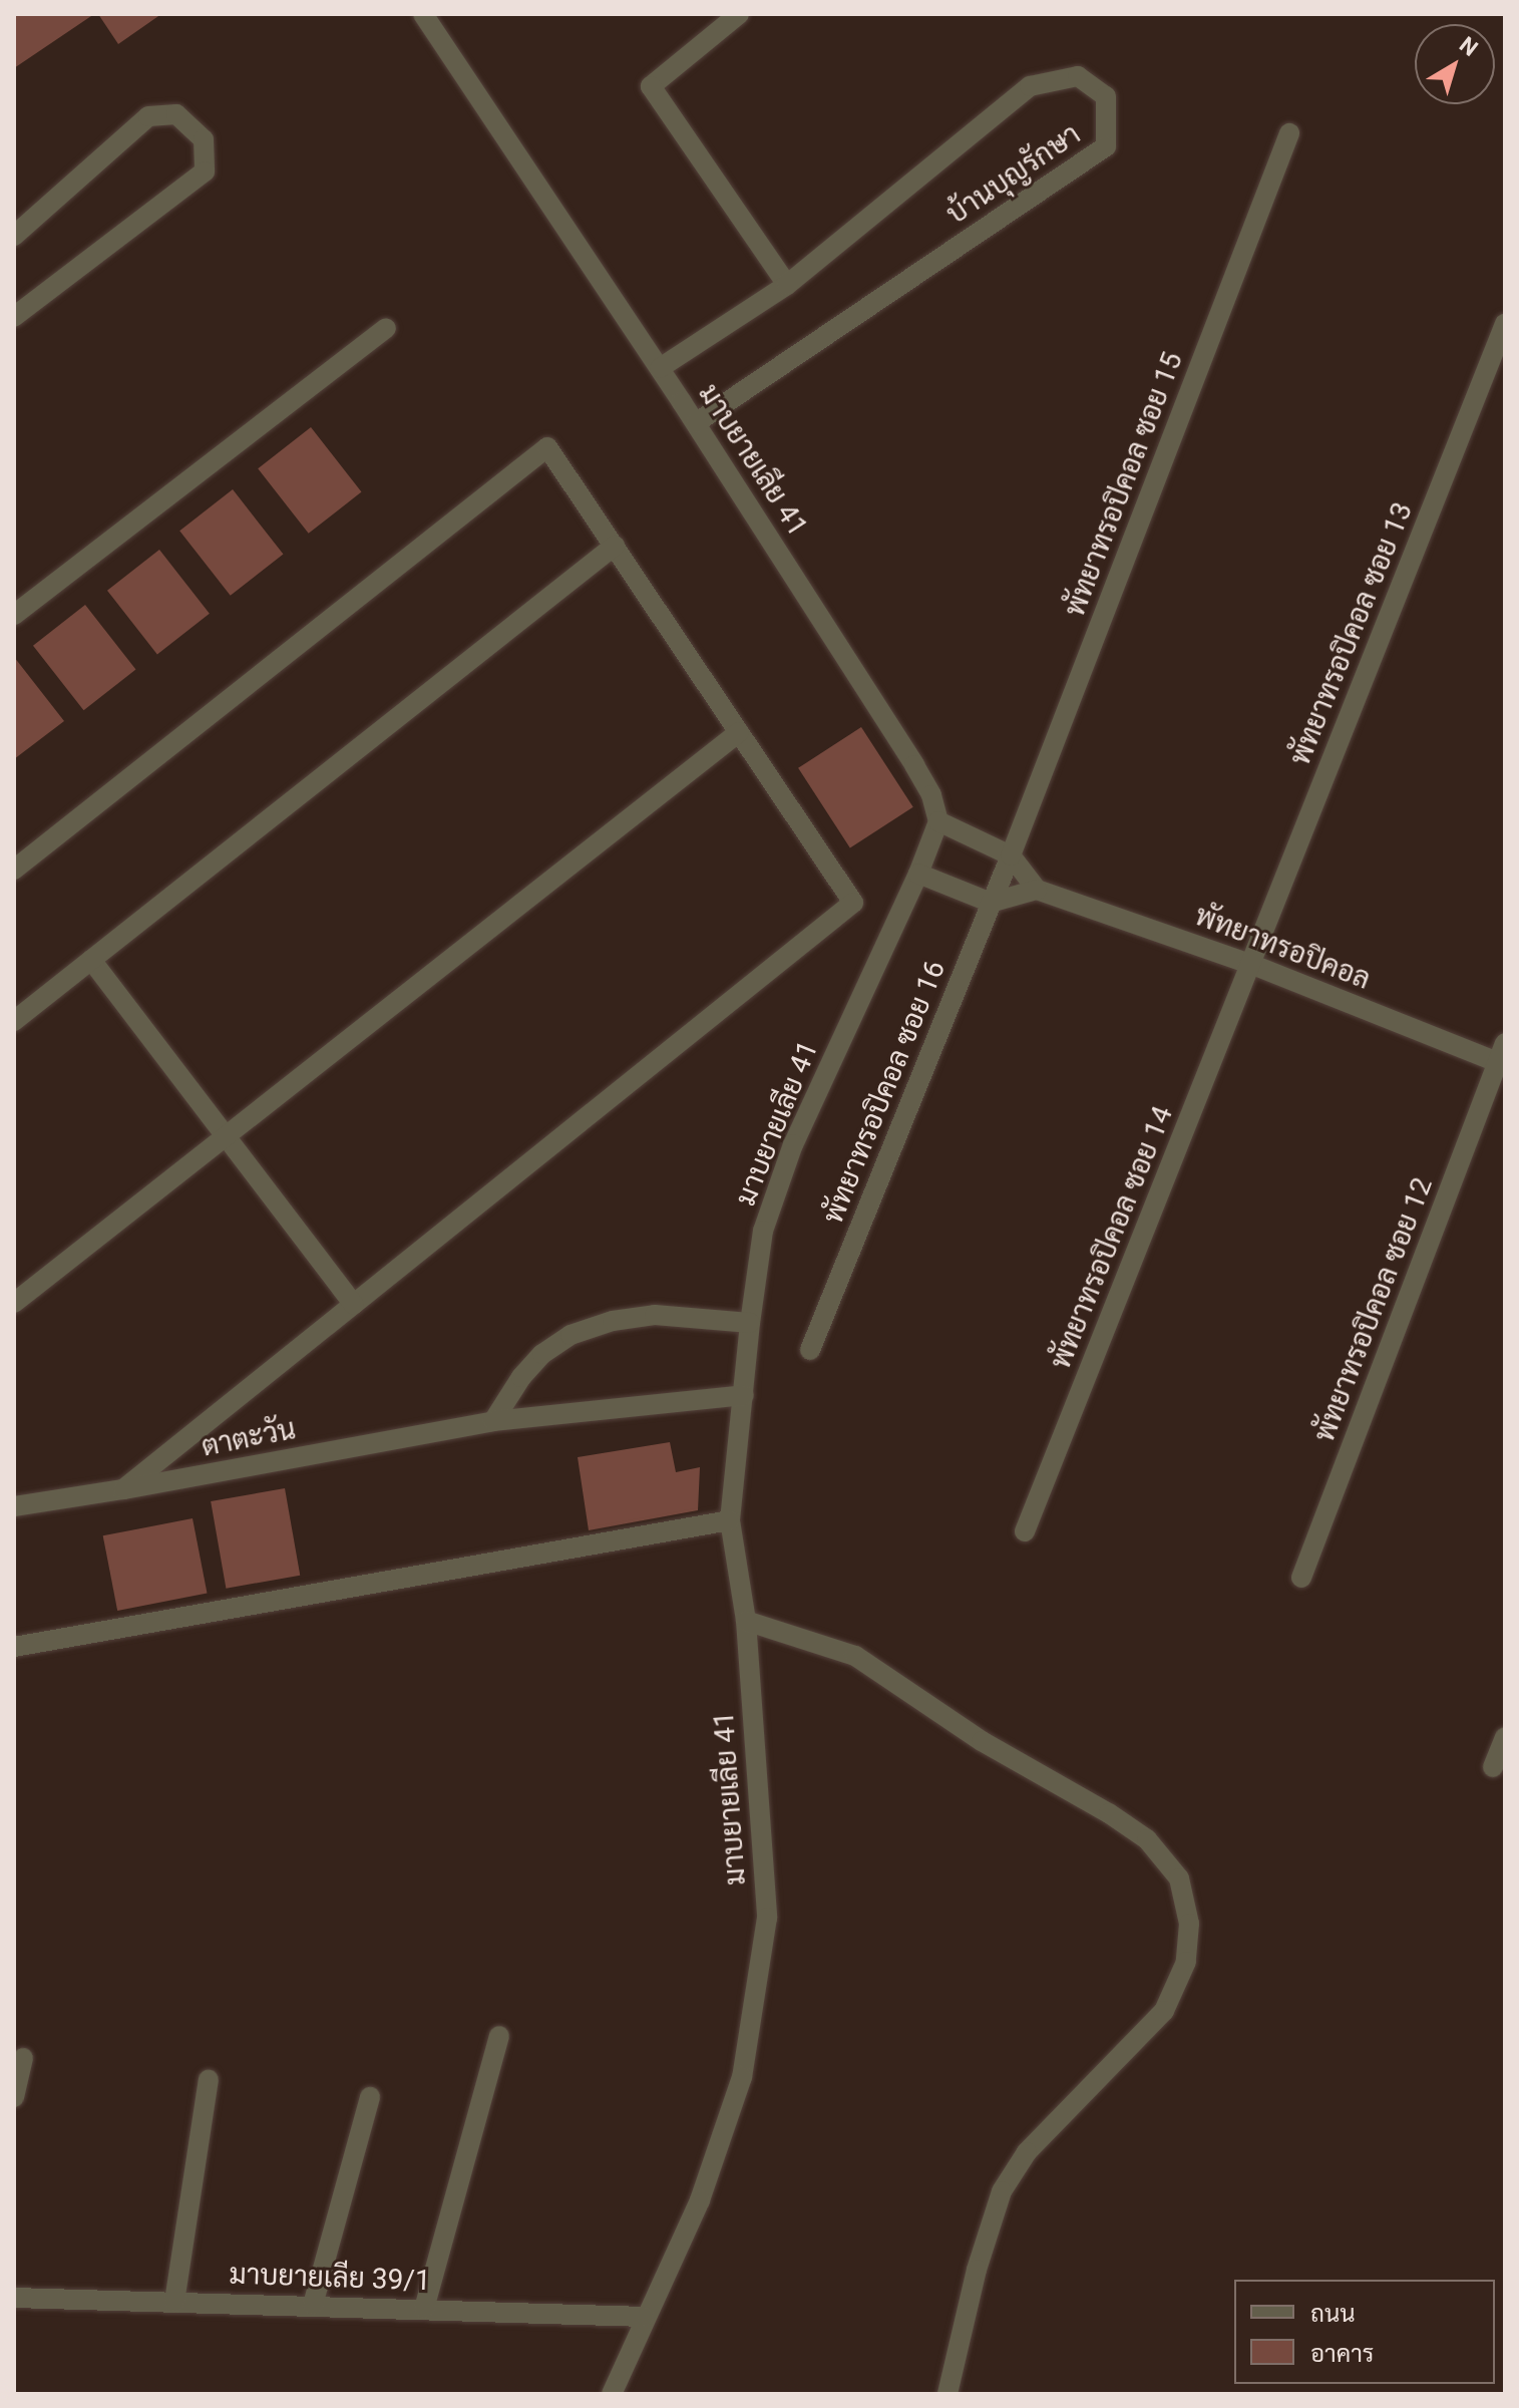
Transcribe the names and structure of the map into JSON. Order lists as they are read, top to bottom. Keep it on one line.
{"streets":{"street":["บ้านบุญรักษา","มาบยายเลีย 41","พัทยาทรอปิคอล ซอย 15","พัทยาทรอปิคอล ซอย 13","พัทยาทรอปิคอล","พัทยาทรอปิคอล ซอย 16","พัทยาทรอปิคอล ซอย 14","พัทยาทรอปิคอล ซอย 12","ตาตะวัน","มาบยายเลีย 39/1"]},"crossings":[["บ้านบุญรักษา","มาบยายเลีย 41"],["มาบยายเลีย 41","ตาตะวัน"],["มาบยายเลีย 41","มาบยายเลีย 39/1"],["พัทยาทรอปิคอล ซอย 15","พัทยาทรอปิคอล ซอย 16"],["พัทยาทรอปิคอล ซอย 13","พัทยาทรอปิคอล"],["พัทยาทรอปิคอล ซอย 13","พัทยาทรอปิคอล ซอย 14"],["พัทยาทรอปิคอล","พัทยาทรอปิคอล ซอย 14"],["พัทยาทรอปิคอล","พัทยาทรอปิคอล ซอย 12"]],"legend":["ถนน","อาคาร"],"north":"top right"}
